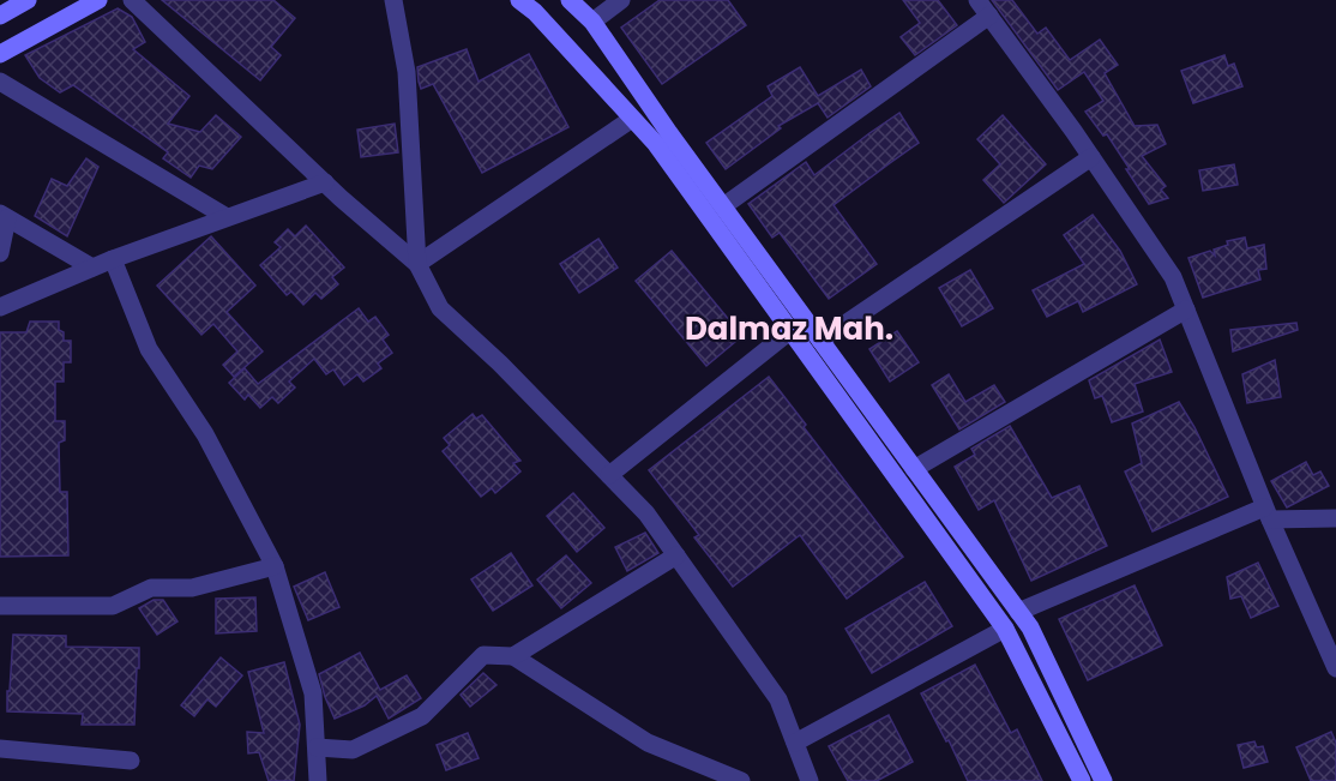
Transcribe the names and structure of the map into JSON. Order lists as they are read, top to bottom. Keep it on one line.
{"districts":["Dalmaz Mah."]}
